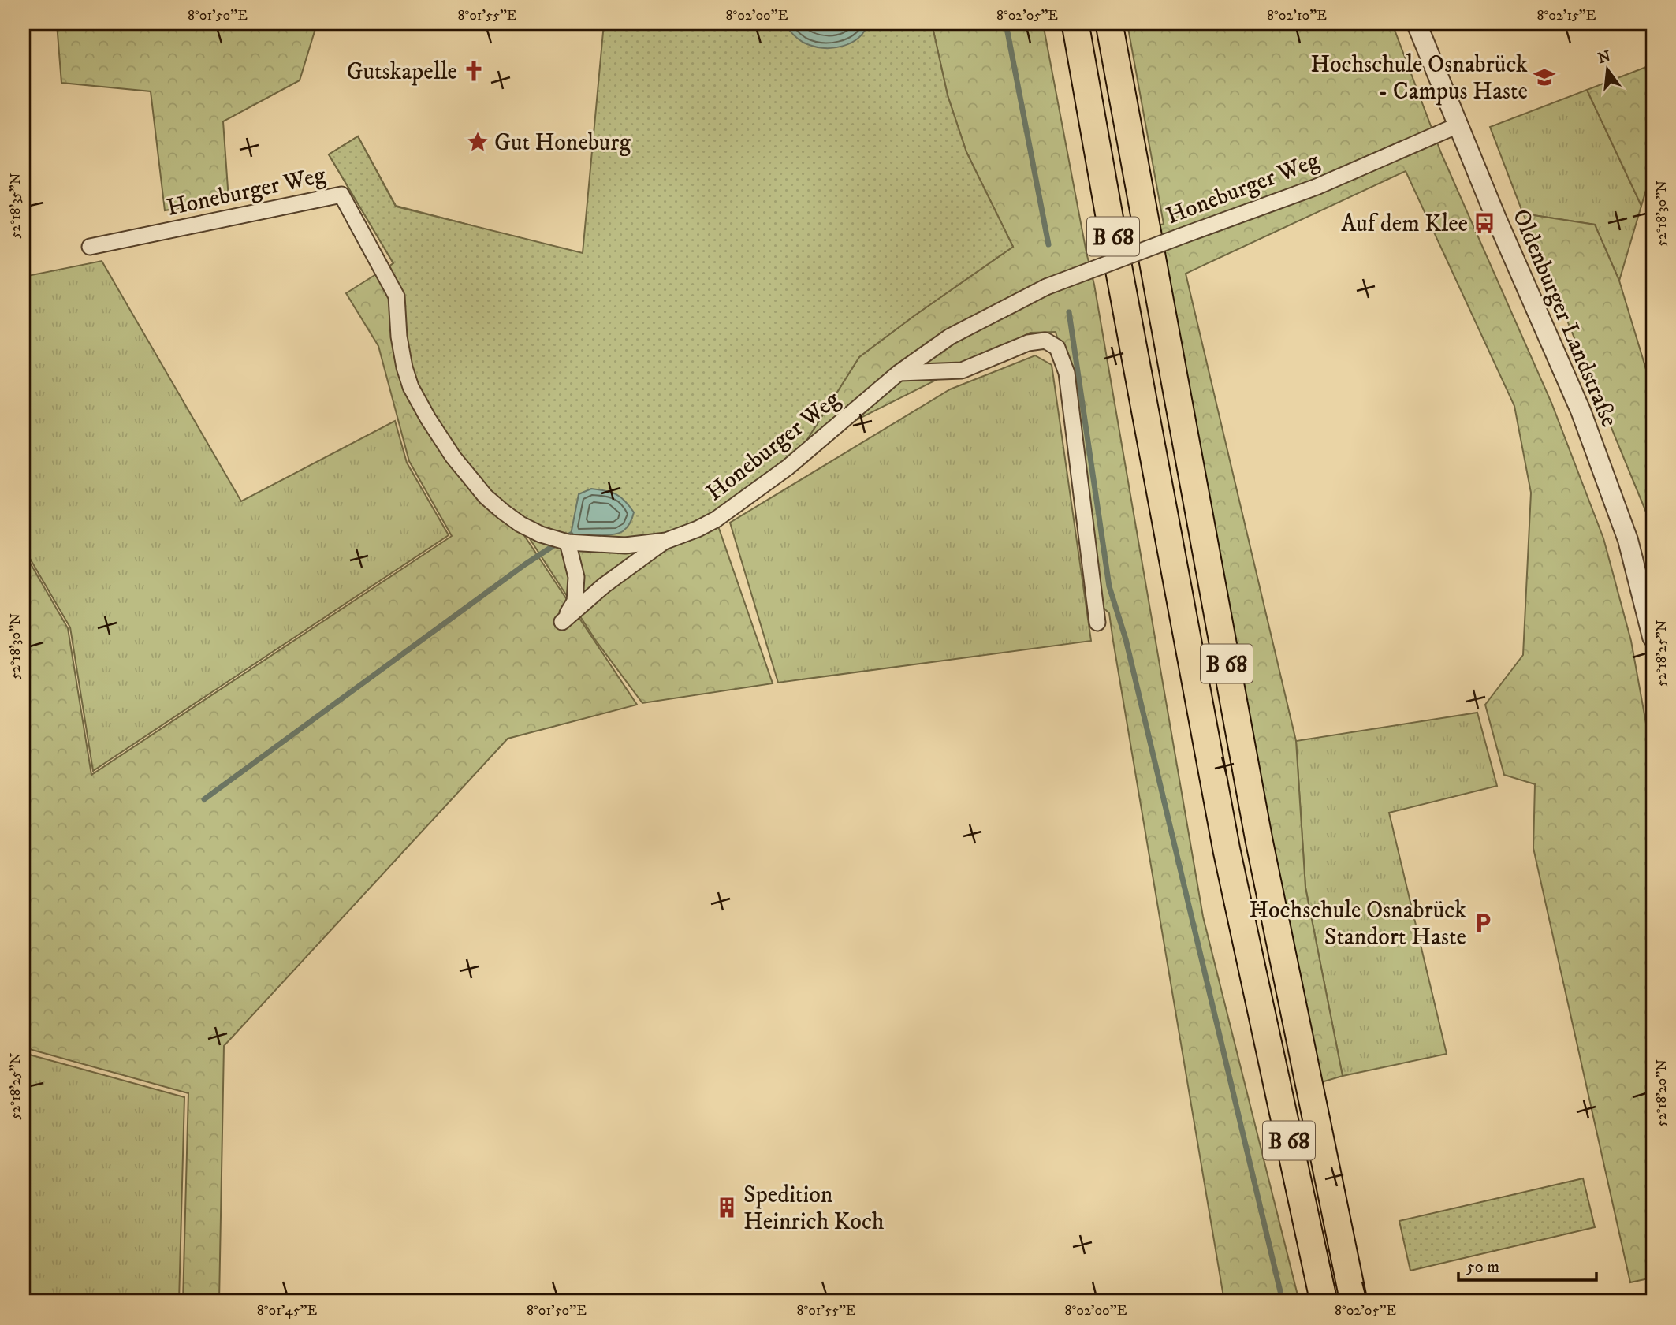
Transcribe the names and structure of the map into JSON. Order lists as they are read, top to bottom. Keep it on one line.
{"streets":{"highway":["B 68"],"street":["Honeburger Weg","Oldenburger Landstraße"]},"crossings":[["Honeburger Weg","Oldenburger Landstraße"]],"places":{"church":["Gutskapelle"],"school or university":["Hochschule Osnabrück - Campus Haste"],"place":["Gut Honeburg"],"bus stop":["Auf dem Klee"],"parking":["Hochschule Osnabrück Standort Haste"],"building":["Spedition Heinrich Koch"]},"scale_bar":"50 m","north":"top","coordinates":["8°01'50\"E","8°01'55\"E","8°02'00\"E","8°02'05\"E","8°02'10\"E","8°02'15\"E","52°18'35\"N","52°18'30\"N","52°18'25\"N","52°18'20\"N","8°01'45\"E"]}
